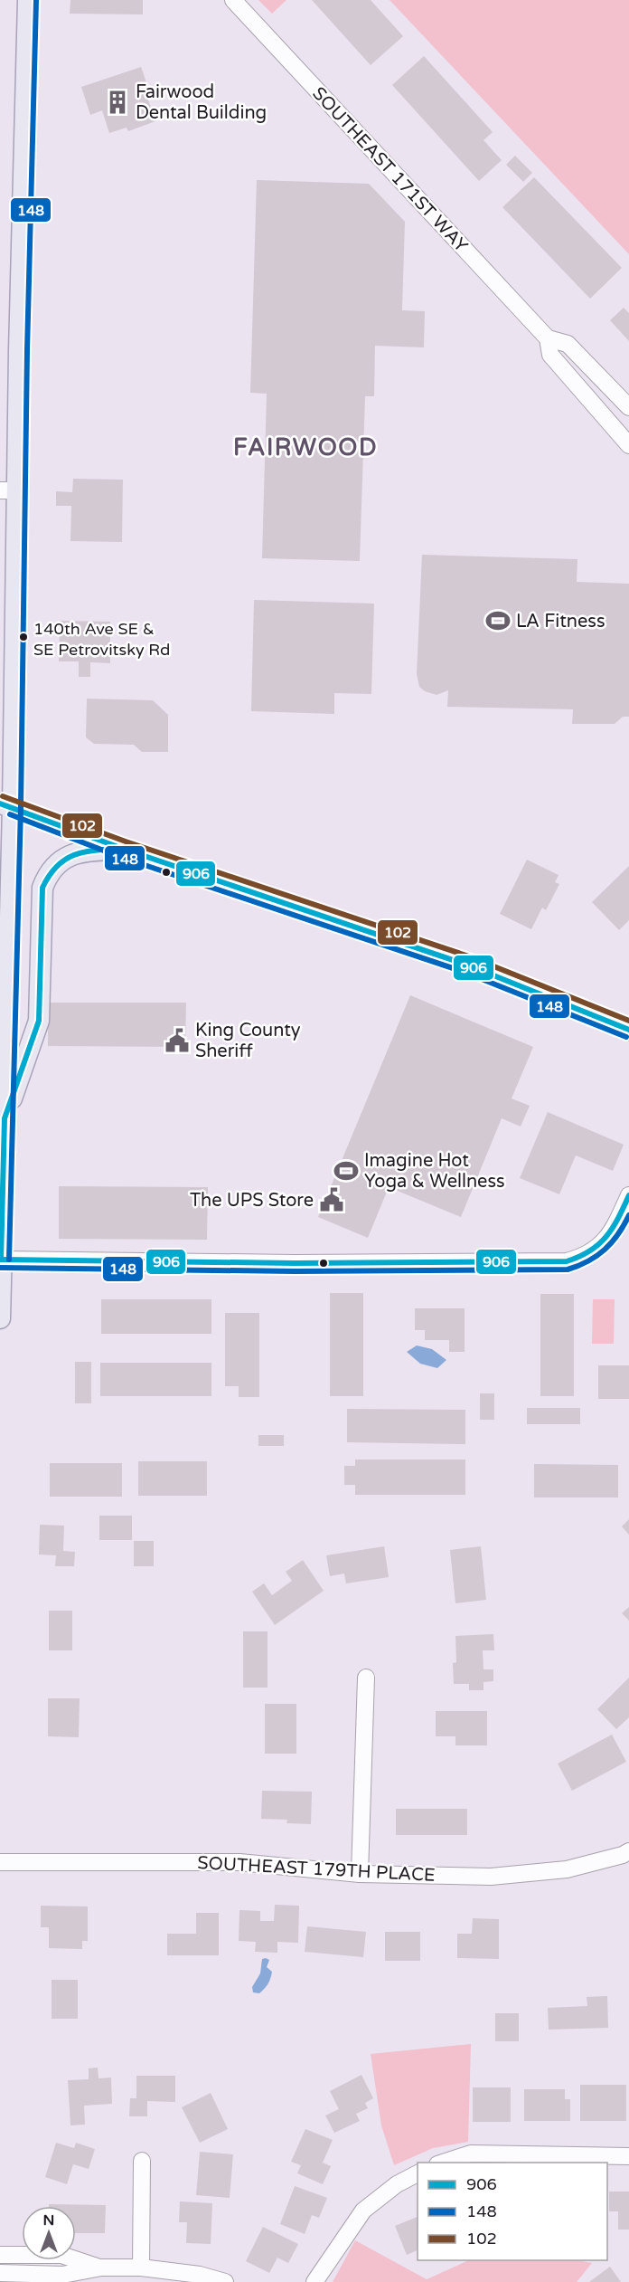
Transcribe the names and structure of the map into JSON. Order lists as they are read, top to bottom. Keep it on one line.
{"streets":{"street":["SOUTHEAST 171ST WAY","SOUTHEAST 179TH PLACE"]},"districts":["FAIRWOOD"],"places":{"building":["Fairwood Dental Building"],"sports":["LA Fitness","Imagine Hot Yoga & Wellness"],"other":["140th Ave SE & SE Petrovitsky Rd"],"public building":["King County Sheriff","The UPS Store"]},"lines":["transit line 148","transit line 102","transit line 906"],"legend":["906","148","102"],"north":"top"}
